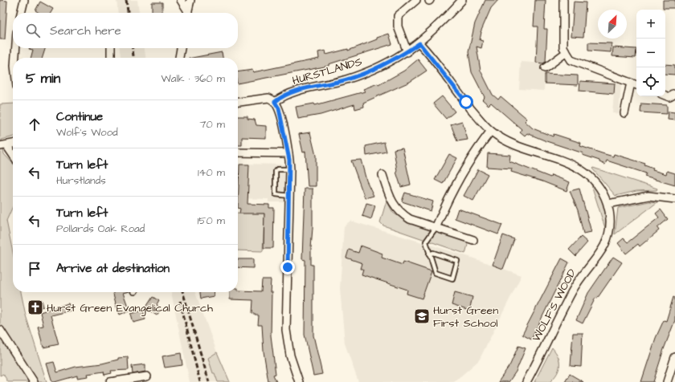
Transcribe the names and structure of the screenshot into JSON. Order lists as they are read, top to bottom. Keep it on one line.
{"streets":{"street":["HURSTLANDS","WOLF'S WOOD"]},"crossings":[["HURSTLANDS","WOLF'S WOOD"]],"places":{"church":["Hurst Green Evangelical Church"],"school or university":["Hurst Green First School"]},"north":"top right","page":{"map_buttons":["+","−"],"search":"Search here","heading":["5 min","Walk · 360 m"],"list":[["Continue","Wolf's Wood","70 m"],["Turn left","Hurstlands","140 m"],["Turn left","Pollards Oak Road","150 m"],"Arrive at destination"]}}
